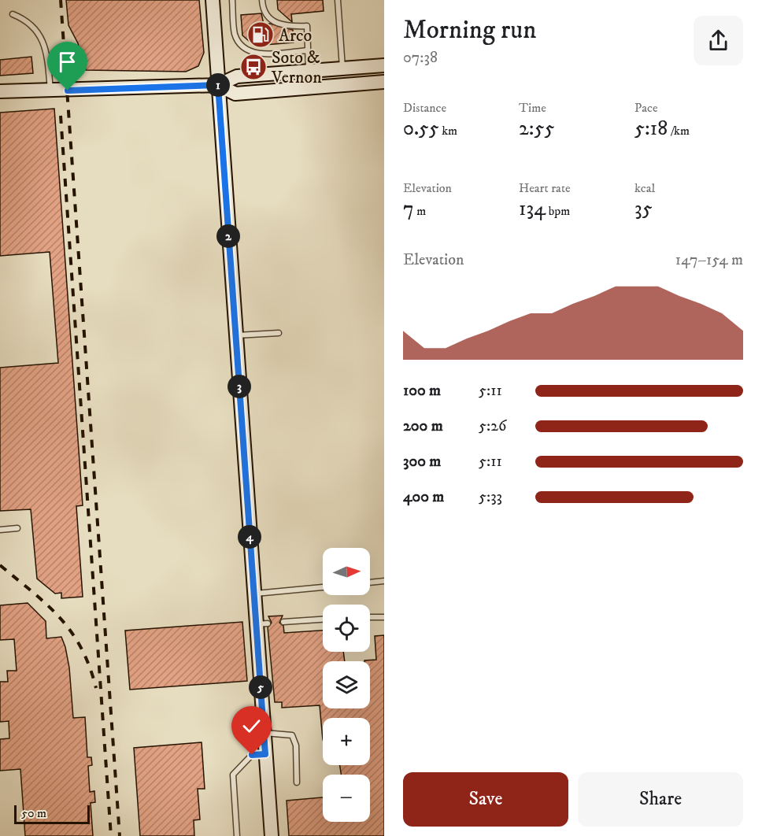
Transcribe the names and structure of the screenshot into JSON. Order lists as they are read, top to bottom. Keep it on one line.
{"places":{"fuel station":["Arco"],"bus stop":["Soto & Vernon"]},"scale_bar":"50 m","north":"right","page":{"heading":["Morning run","07:38"],"pins":["1","2","3","4","5"],"stats":[["Distance","0.55 km"],["Time","2:55"],["Pace","5:18 /km"],["Elevation","7 m"],["Heart rate","134 bpm"],["kcal","35"]],"chart":["Elevation","147–154 m"],"list":[{"name":"100 m","note":"5:11"},{"name":"200 m","note":"5:26"},{"name":"300 m","note":"5:11"},{"name":"400 m","note":"5:33"}],"map_buttons":["+","−"],"buttons":["Save","Share"],"scale":"50 m"}}
